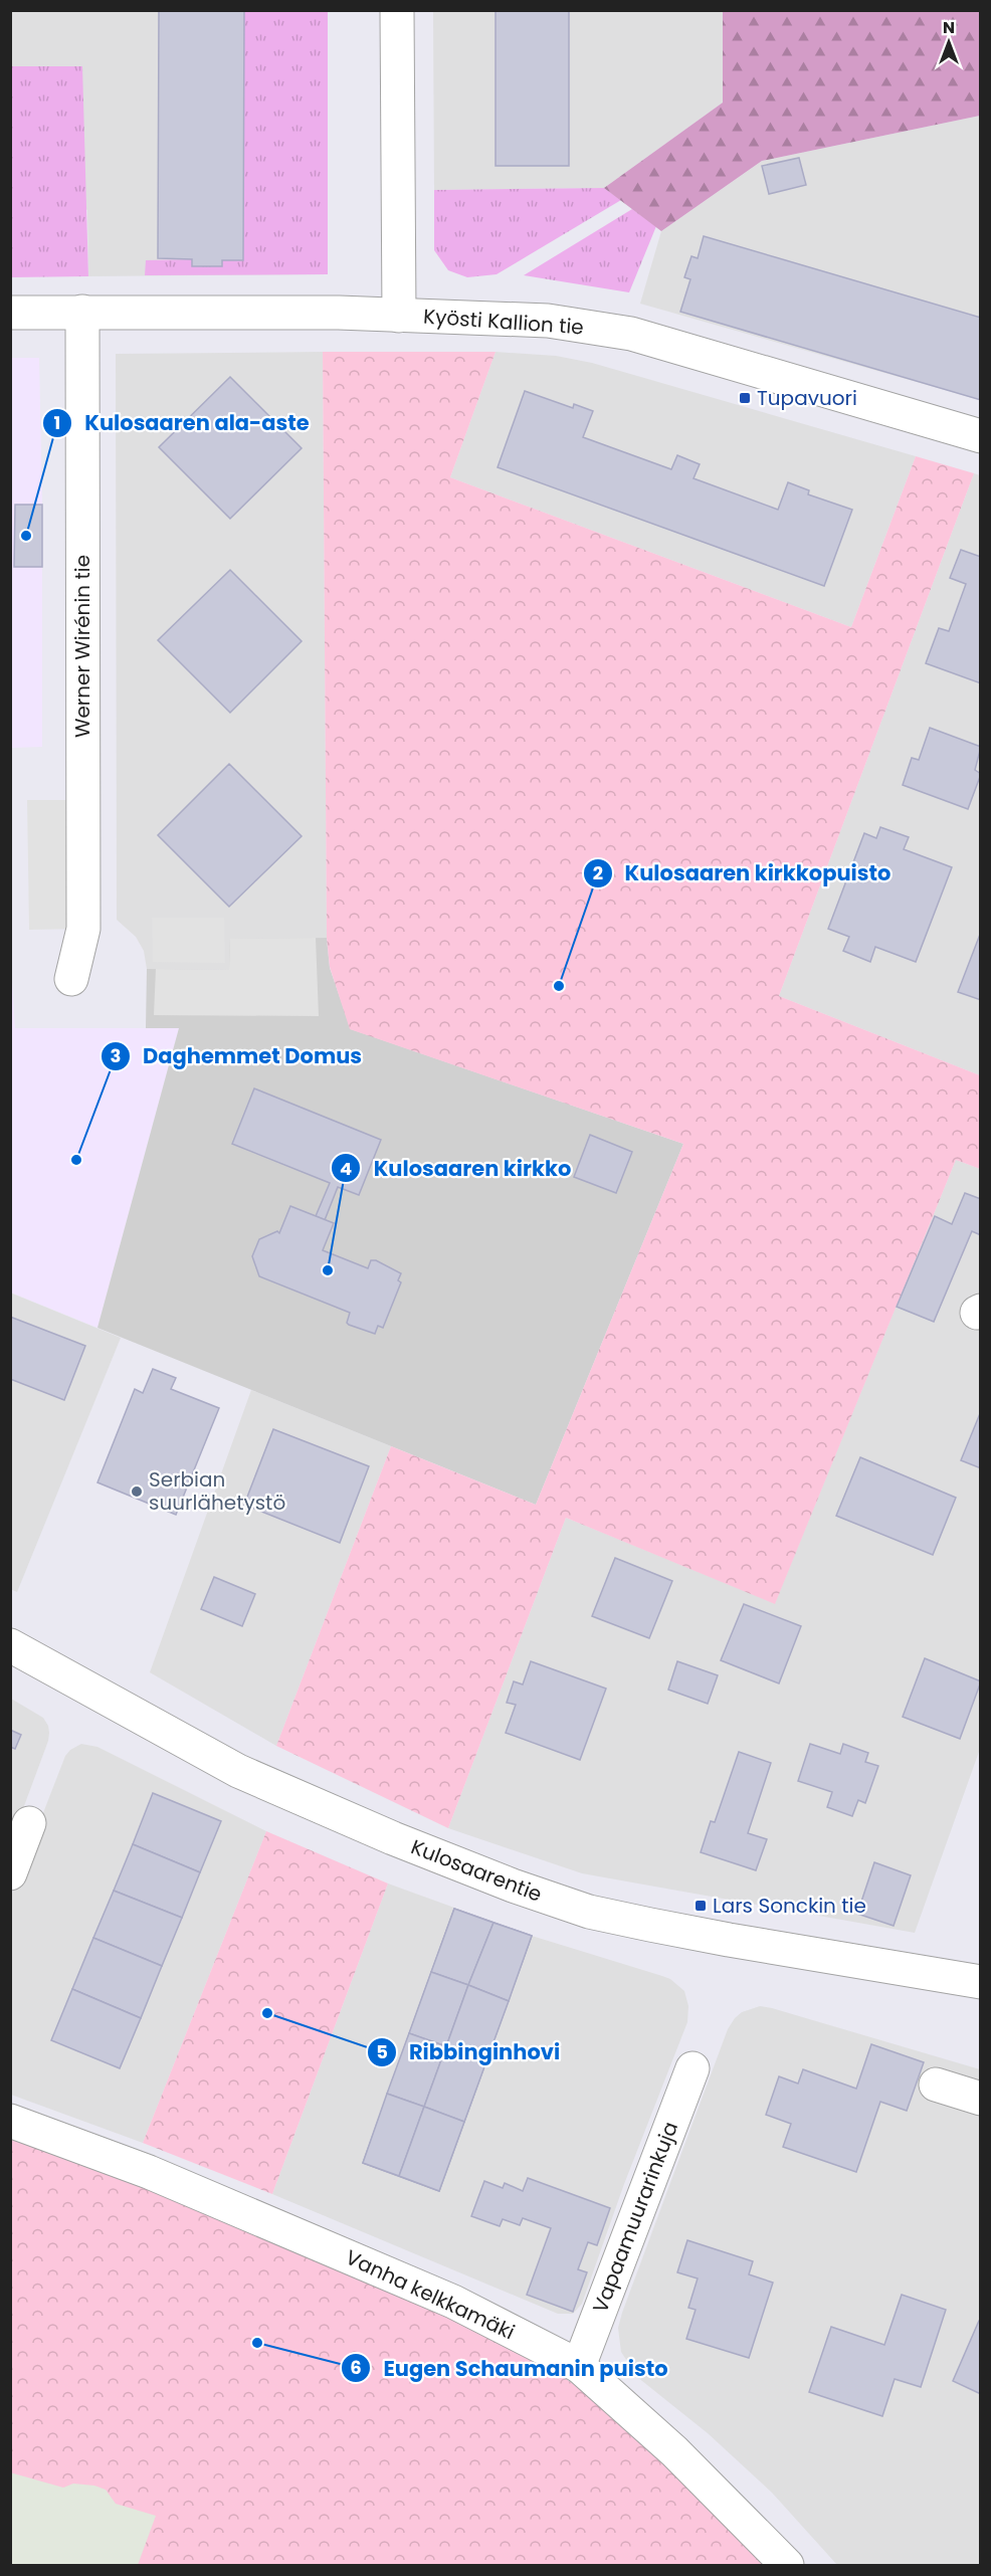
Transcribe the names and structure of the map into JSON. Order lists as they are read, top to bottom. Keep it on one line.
{"streets":{"street":["Kyösti Kallion tie","Werner Wirénin tie","Kulosaarentie","Vapaamuurarinkuja","Vanha kelkkamäki"]},"crossings":[["Kyösti Kallion tie","Werner Wirénin tie"],["Vapaamuurarinkuja","Vanha kelkkamäki"]],"places":{"transit":["Tupavuori","Lars Sonckin tie"],"other":["Kulosaaren ala-aste","Kulosaaren kirkkopuisto","Daghemmet Domus","Kulosaaren kirkko","Serbian suurlähetystö","Ribbinginhovi","Eugen Schaumanin puisto"]},"north":"top"}
